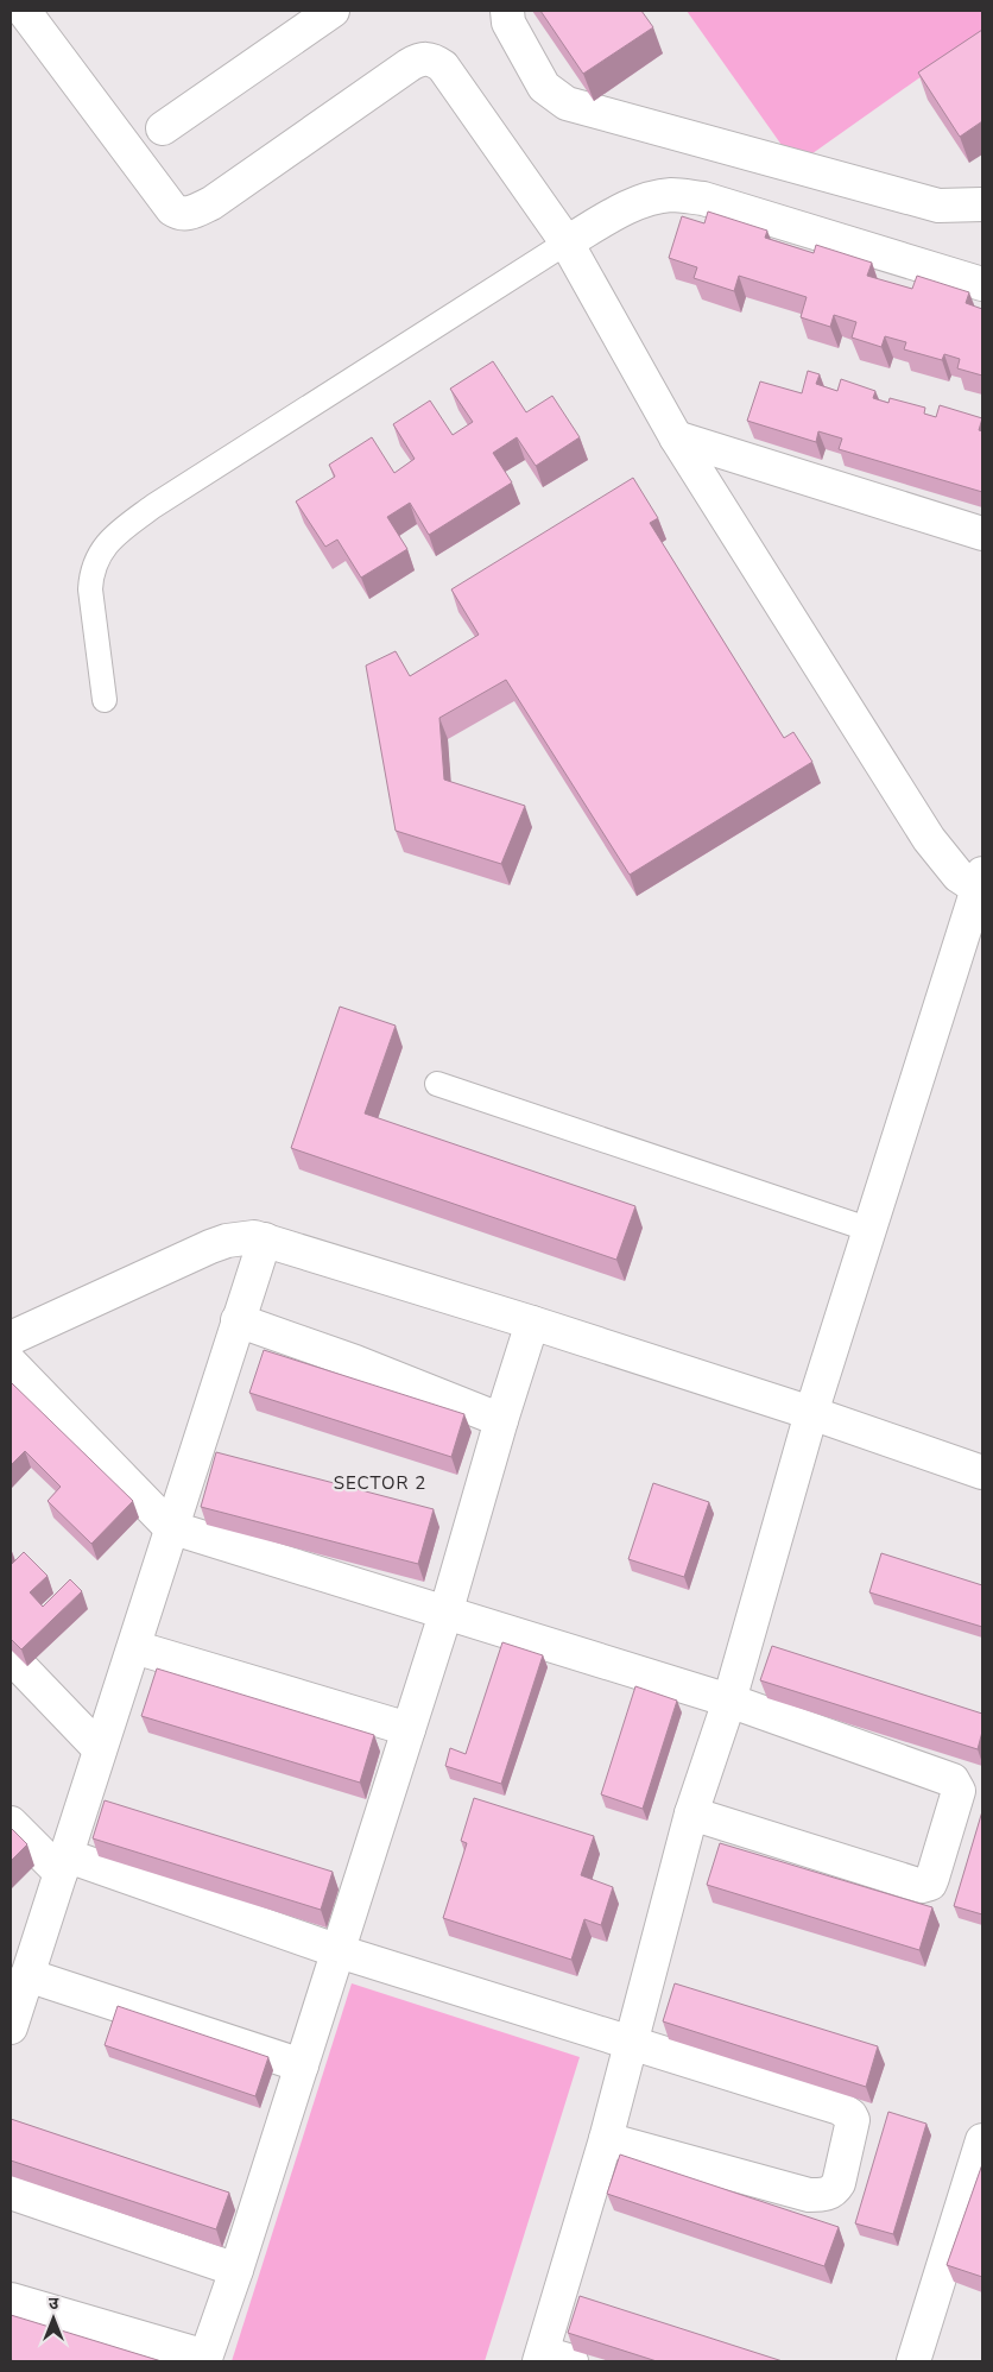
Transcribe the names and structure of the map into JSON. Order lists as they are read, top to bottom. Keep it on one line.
{"districts":["SECTOR 2"],"north":"top"}
